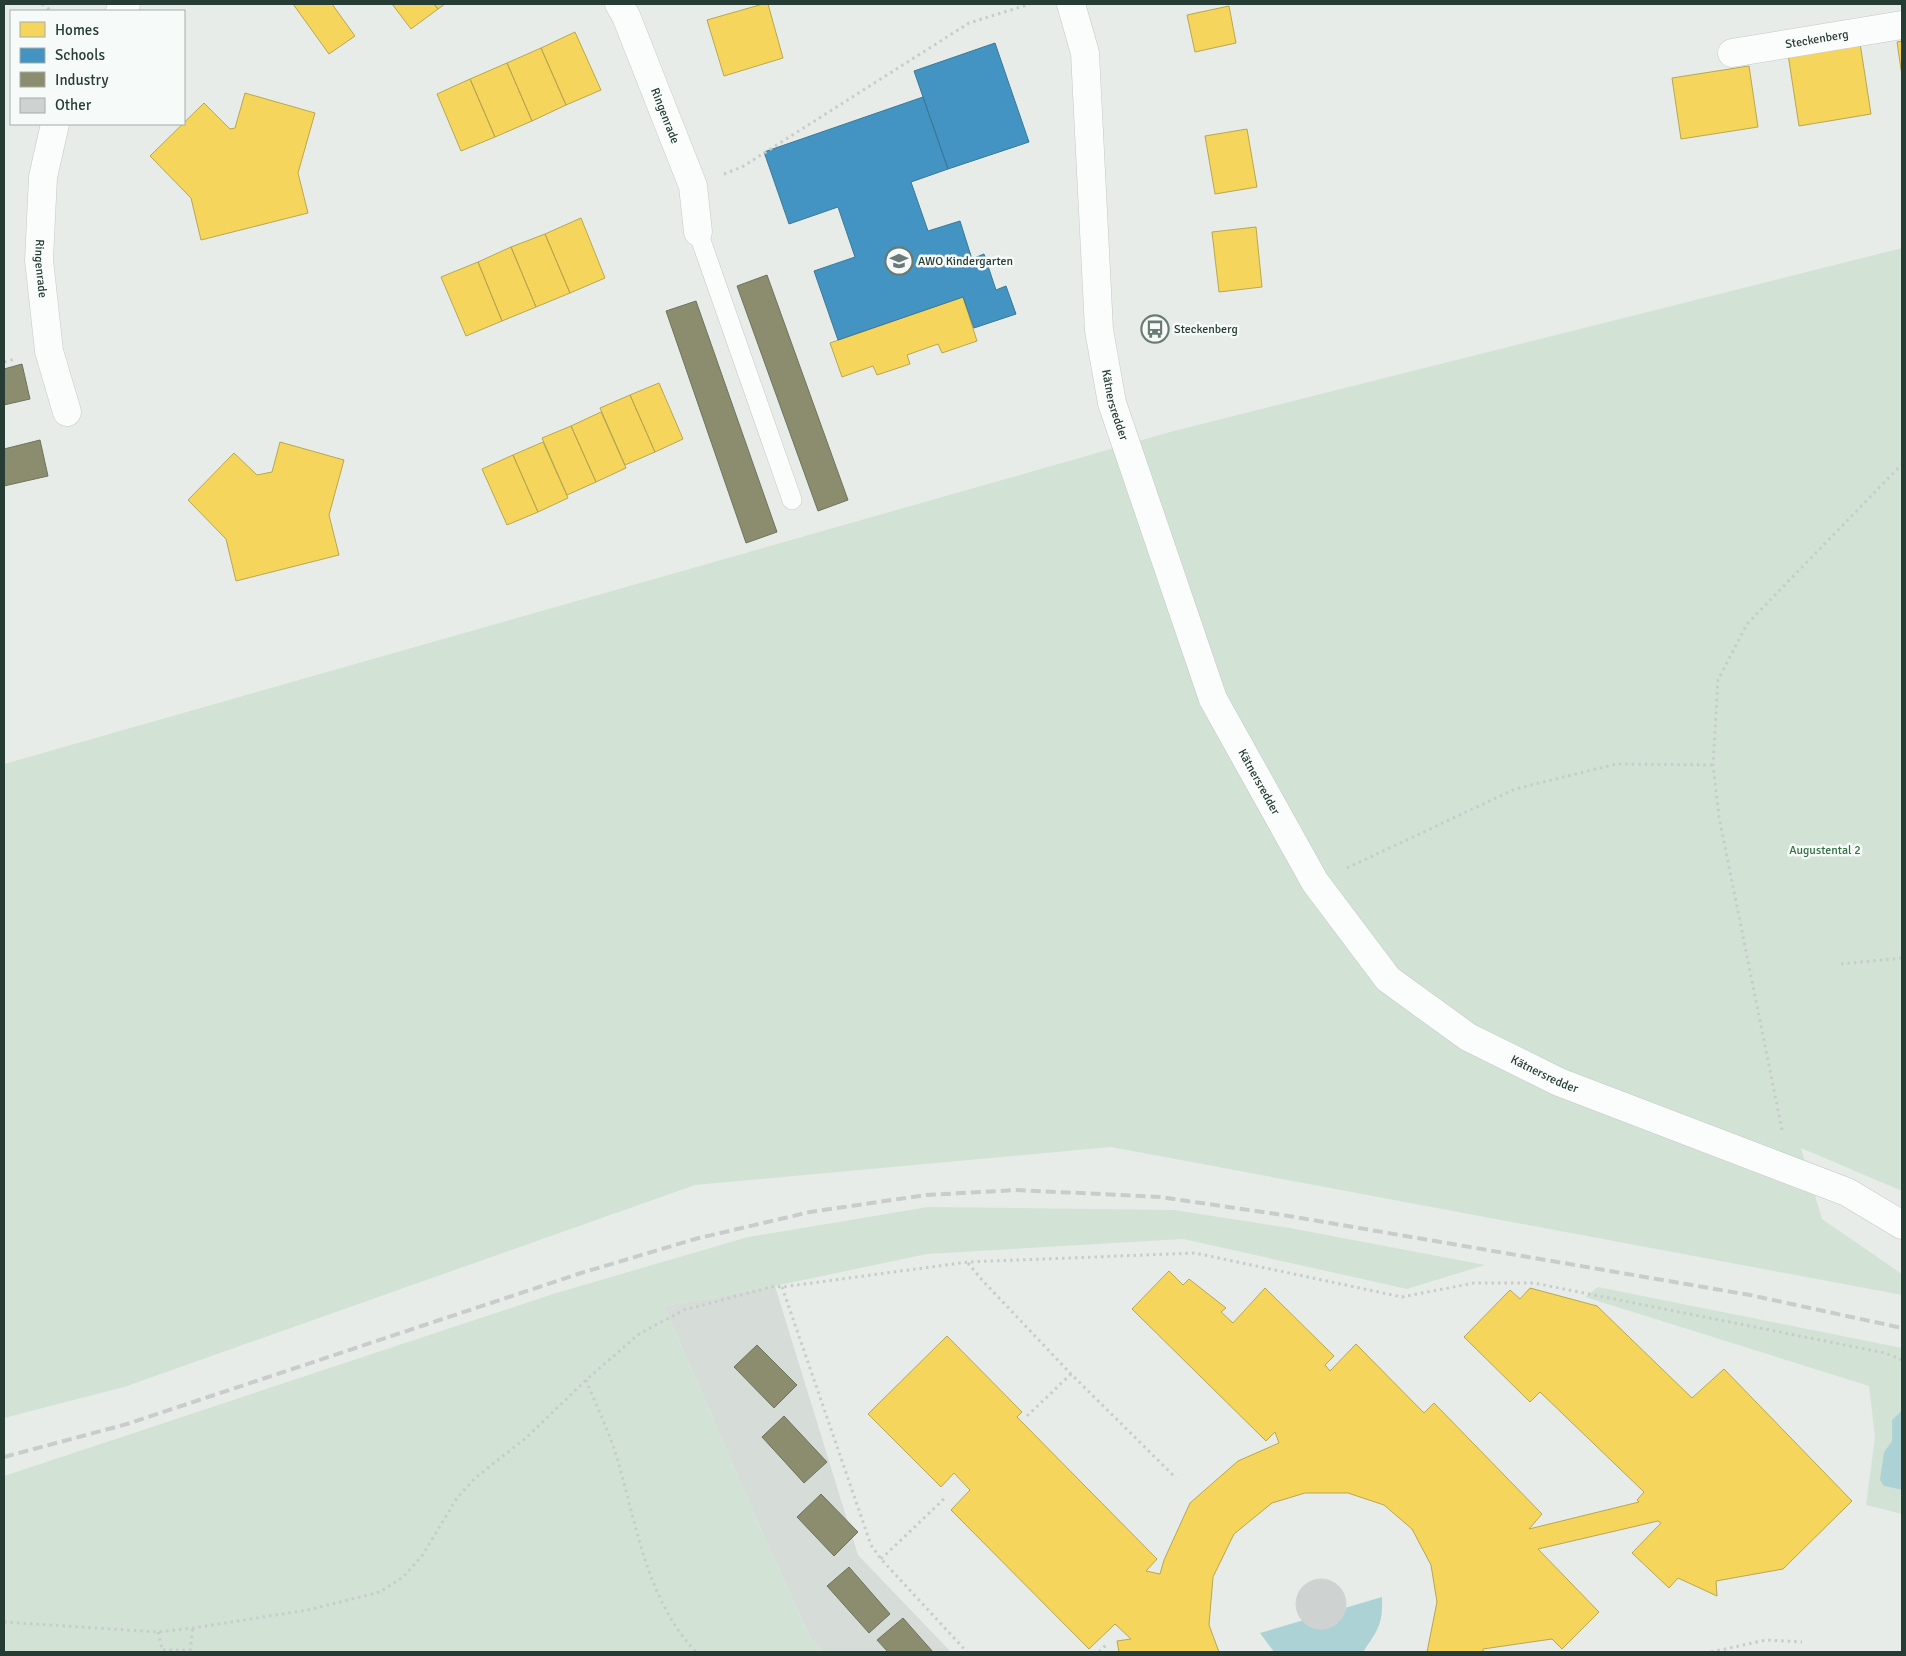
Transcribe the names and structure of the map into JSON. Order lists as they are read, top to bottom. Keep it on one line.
{"streets":{"street":["Steckenberg","Ringenrade","Kätnersredder"]},"parks":["Augustental 2"],"places":{"school or university":["AWO Kindergarten"],"bus stop":["Steckenberg"]},"legend":["Homes","Schools","Industry","Other"]}
